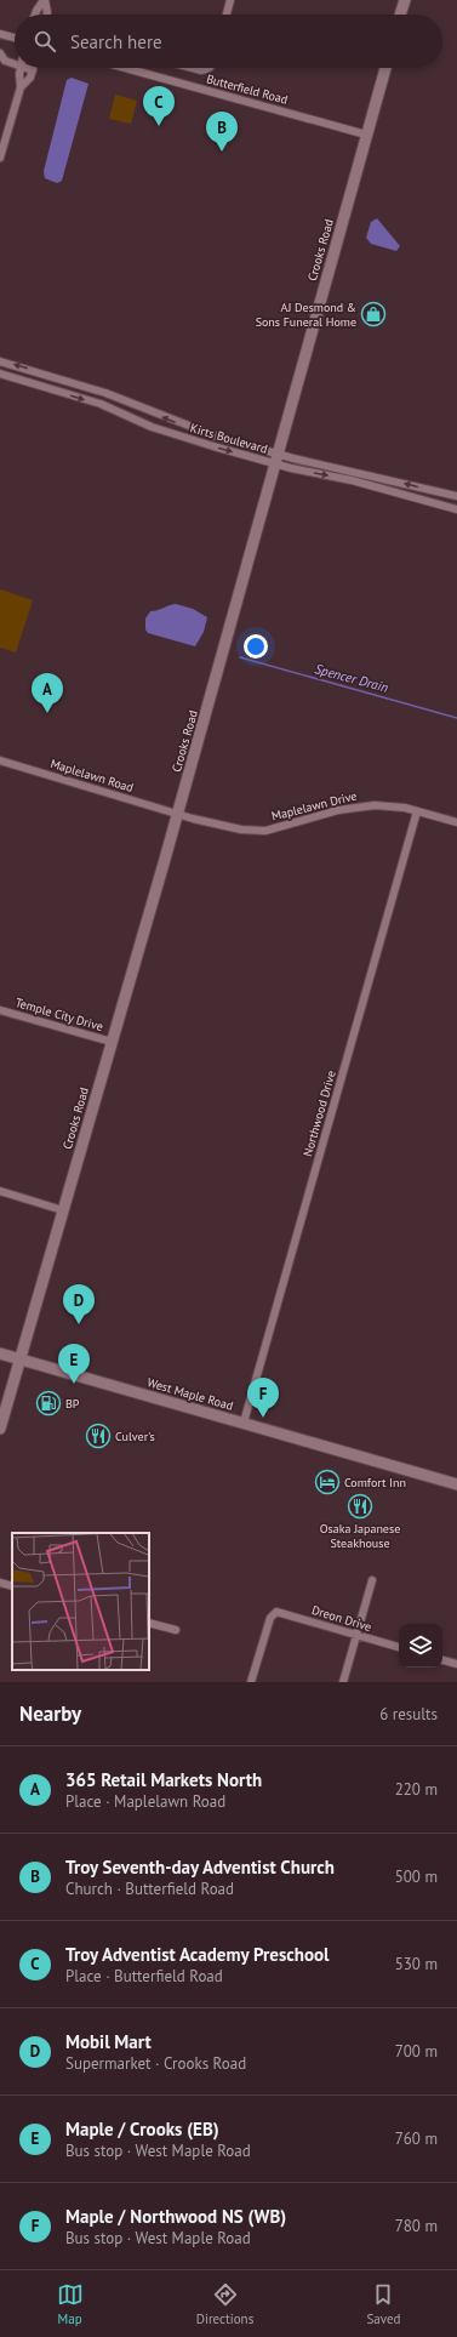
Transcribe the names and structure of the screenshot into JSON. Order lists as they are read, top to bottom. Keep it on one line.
{"streets":{"main road":["Crooks Road","West Maple Road"],"street":["Butterfield Road","Kirts Boulevard","Maplelawn Road","Maplelawn Drive","Temple City Drive","Northwood Drive","Dreon Drive"]},"crossings":[["Butterfield Road","Crooks Road"],["Crooks Road","Kirts Boulevard"],["Crooks Road","Maplelawn Road"],["Crooks Road","Maplelawn Drive"],["Crooks Road","Temple City Drive"],["Crooks Road","West Maple Road"],["Maplelawn Road","Maplelawn Drive"],["Maplelawn Drive","Northwood Drive"],["Northwood Drive","West Maple Road"]],"water":["Spencer Drain"],"places":{"shop":["AJ Desmond & Sons Funeral Home"],"fuel station":["BP"],"restaurant":["Culver's","Osaka Japanese Steakhouse"],"hotel":["Comfort Inn"]},"page":{"search":"Search here","pins":["C","B","A","D","E","F"],"heading":["Nearby","6 results"],"list":[{"mark":"A","name":"365 Retail Markets North","note":"Place · Maplelawn Road","value":"220 m"},{"mark":"B","name":"Troy Seventh-day Adventist Church","note":"Church · Butterfield Road","value":"500 m"},{"mark":"C","name":"Troy Adventist Academy Preschool","note":"Place · Butterfield Road","value":"530 m"},{"mark":"D","name":"Mobil Mart","note":"Supermarket · Crooks Road","value":"700 m"},{"mark":"E","name":"Maple / Crooks (EB)","note":"Bus stop · West Maple Road","value":"760 m"},{"mark":"F","name":"Maple / Northwood NS (WB)","note":"Bus stop · West Maple Road","value":"780 m"}],"nav":["Map","Directions","Saved"]}}
